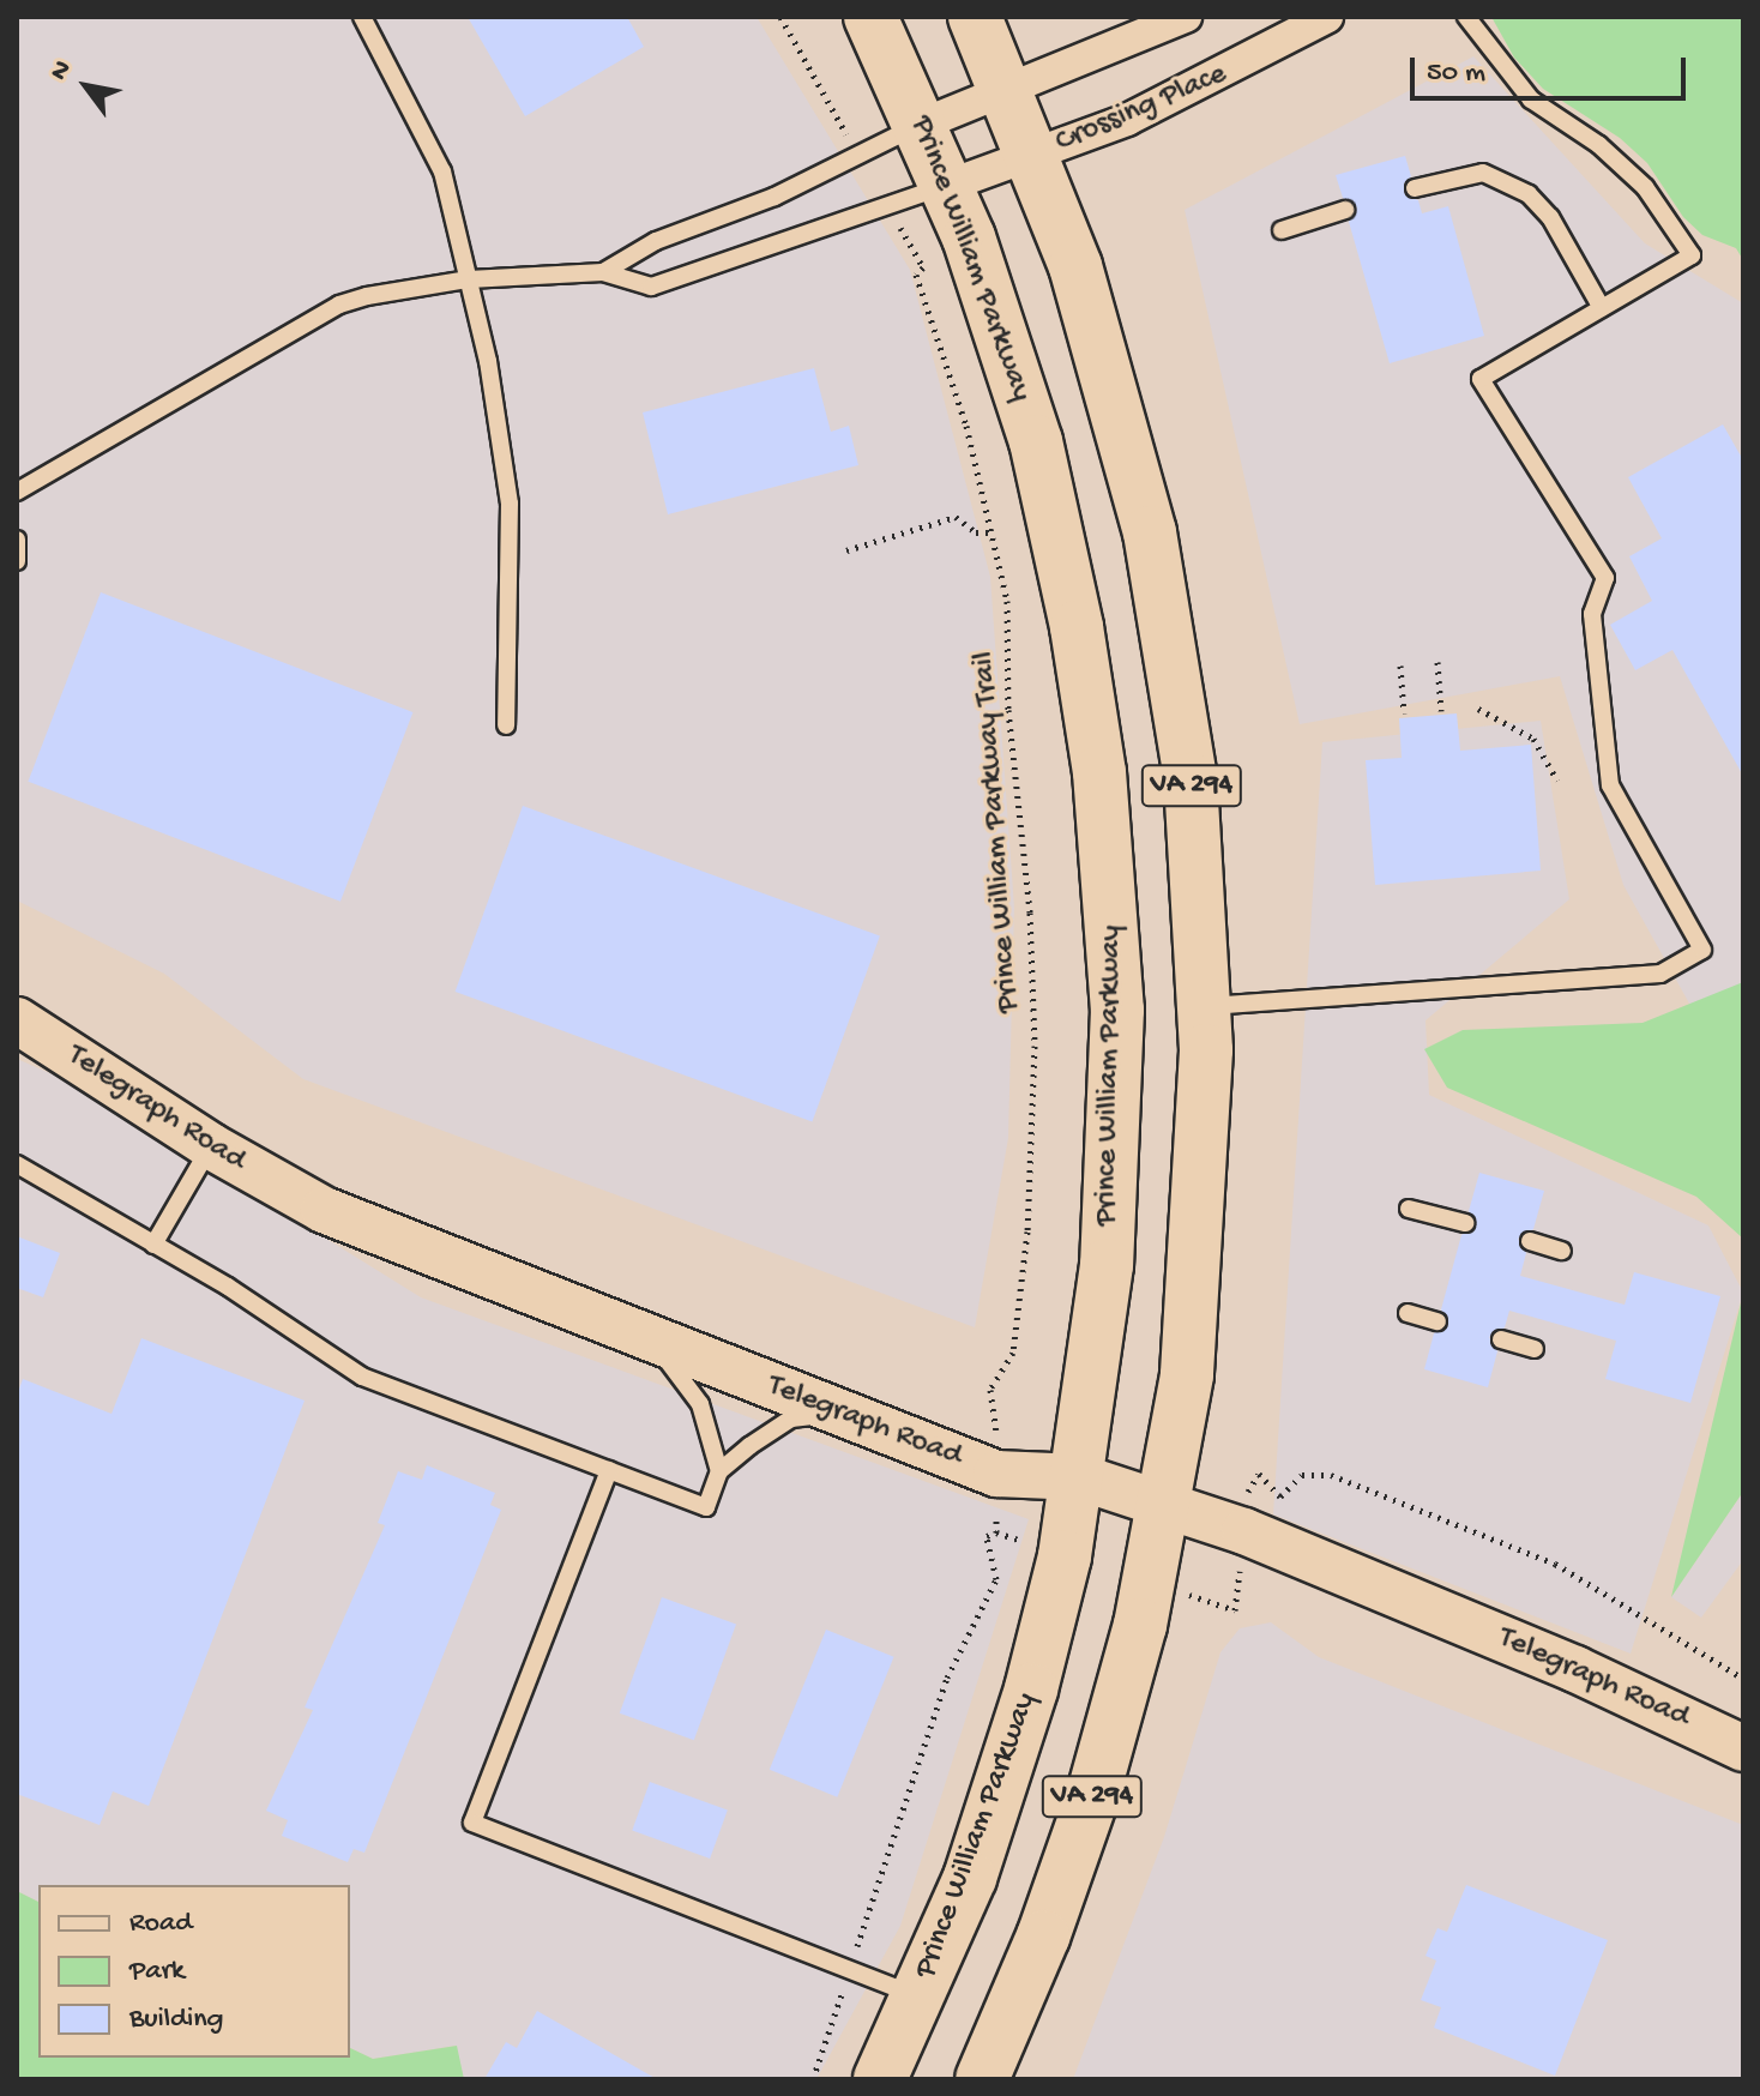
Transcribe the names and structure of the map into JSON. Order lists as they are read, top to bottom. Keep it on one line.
{"streets":{"highway":["Prince William Parkway","VA 294"],"main road":["Telegraph Road"],"street":["Crossing Place"],"path":["Prince William Parkway Trail"]},"crossings":[["Crossing Place","Prince William Parkway"],["Crossing Place","VA 294"],["Prince William Parkway","Telegraph Road"],["VA 294","Telegraph Road"]],"legend":["Road","Park","Building"],"scale_bar":"50 m","north":"top left"}
